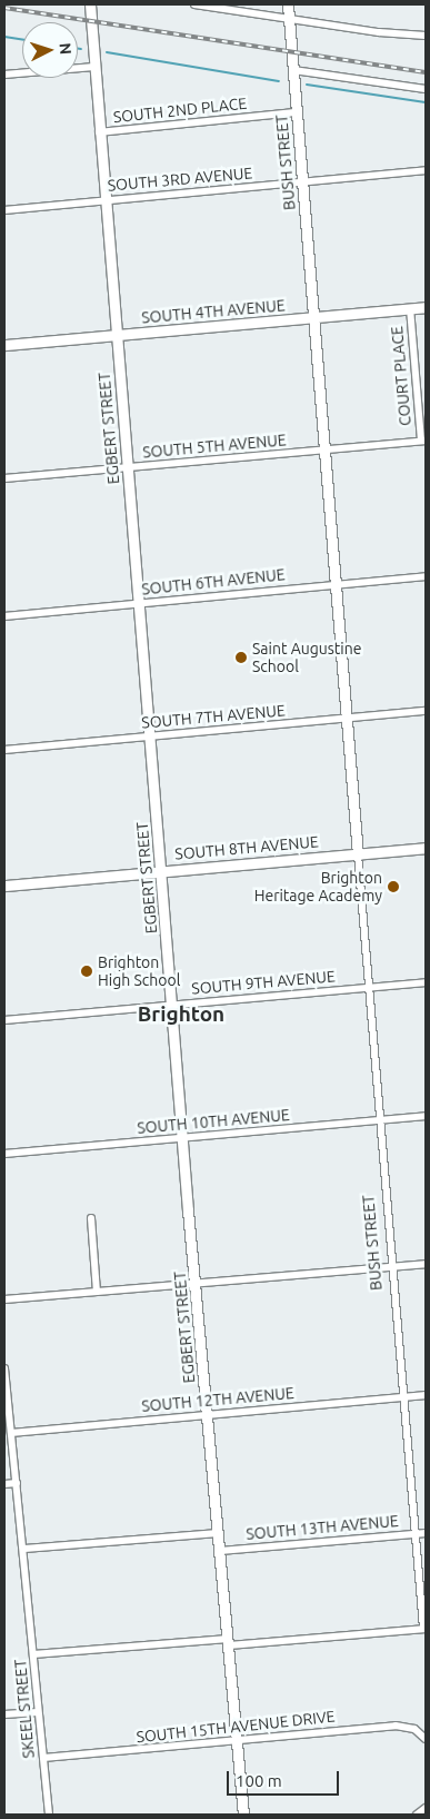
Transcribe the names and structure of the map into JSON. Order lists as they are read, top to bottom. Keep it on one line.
{"streets":{"street":["SOUTH 2ND PLACE","BUSH STREET","SOUTH 3RD AVENUE","SOUTH 4TH AVENUE","COURT PLACE","EGBERT STREET","SOUTH 5TH AVENUE","SOUTH 6TH AVENUE","SOUTH 7TH AVENUE","SOUTH 8TH AVENUE","SOUTH 9TH AVENUE","SOUTH 10TH AVENUE","SOUTH 12TH AVENUE","SOUTH 13TH AVENUE","SKEEL STREET","SOUTH 15TH AVENUE DRIVE"]},"crossings":[["SOUTH 2ND PLACE","BUSH STREET"],["SOUTH 2ND PLACE","EGBERT STREET"],["BUSH STREET","SOUTH 3RD AVENUE"],["BUSH STREET","SOUTH 4TH AVENUE"],["BUSH STREET","SOUTH 5TH AVENUE"],["BUSH STREET","SOUTH 6TH AVENUE"],["BUSH STREET","SOUTH 7TH AVENUE"],["BUSH STREET","SOUTH 8TH AVENUE"],["BUSH STREET","SOUTH 9TH AVENUE"],["BUSH STREET","SOUTH 10TH AVENUE"],["BUSH STREET","SOUTH 12TH AVENUE"],["BUSH STREET","SOUTH 13TH AVENUE"],["SOUTH 3RD AVENUE","EGBERT STREET"],["SOUTH 4TH AVENUE","COURT PLACE"],["SOUTH 4TH AVENUE","EGBERT STREET"],["COURT PLACE","SOUTH 5TH AVENUE"],["EGBERT STREET","SOUTH 5TH AVENUE"],["EGBERT STREET","SOUTH 6TH AVENUE"],["EGBERT STREET","SOUTH 7TH AVENUE"],["EGBERT STREET","SOUTH 8TH AVENUE"],["EGBERT STREET","SOUTH 9TH AVENUE"],["EGBERT STREET","SOUTH 10TH AVENUE"],["EGBERT STREET","SOUTH 12TH AVENUE"],["EGBERT STREET","SOUTH 13TH AVENUE"],["EGBERT STREET","SOUTH 15TH AVENUE DRIVE"],["SOUTH 12TH AVENUE","SKEEL STREET"],["SKEEL STREET","SOUTH 15TH AVENUE DRIVE"]],"districts":["Brighton"],"places":["Saint Augustine School","Brighton Heritage Academy","Brighton High School"],"scale_bar":"100 m","north":"right"}
